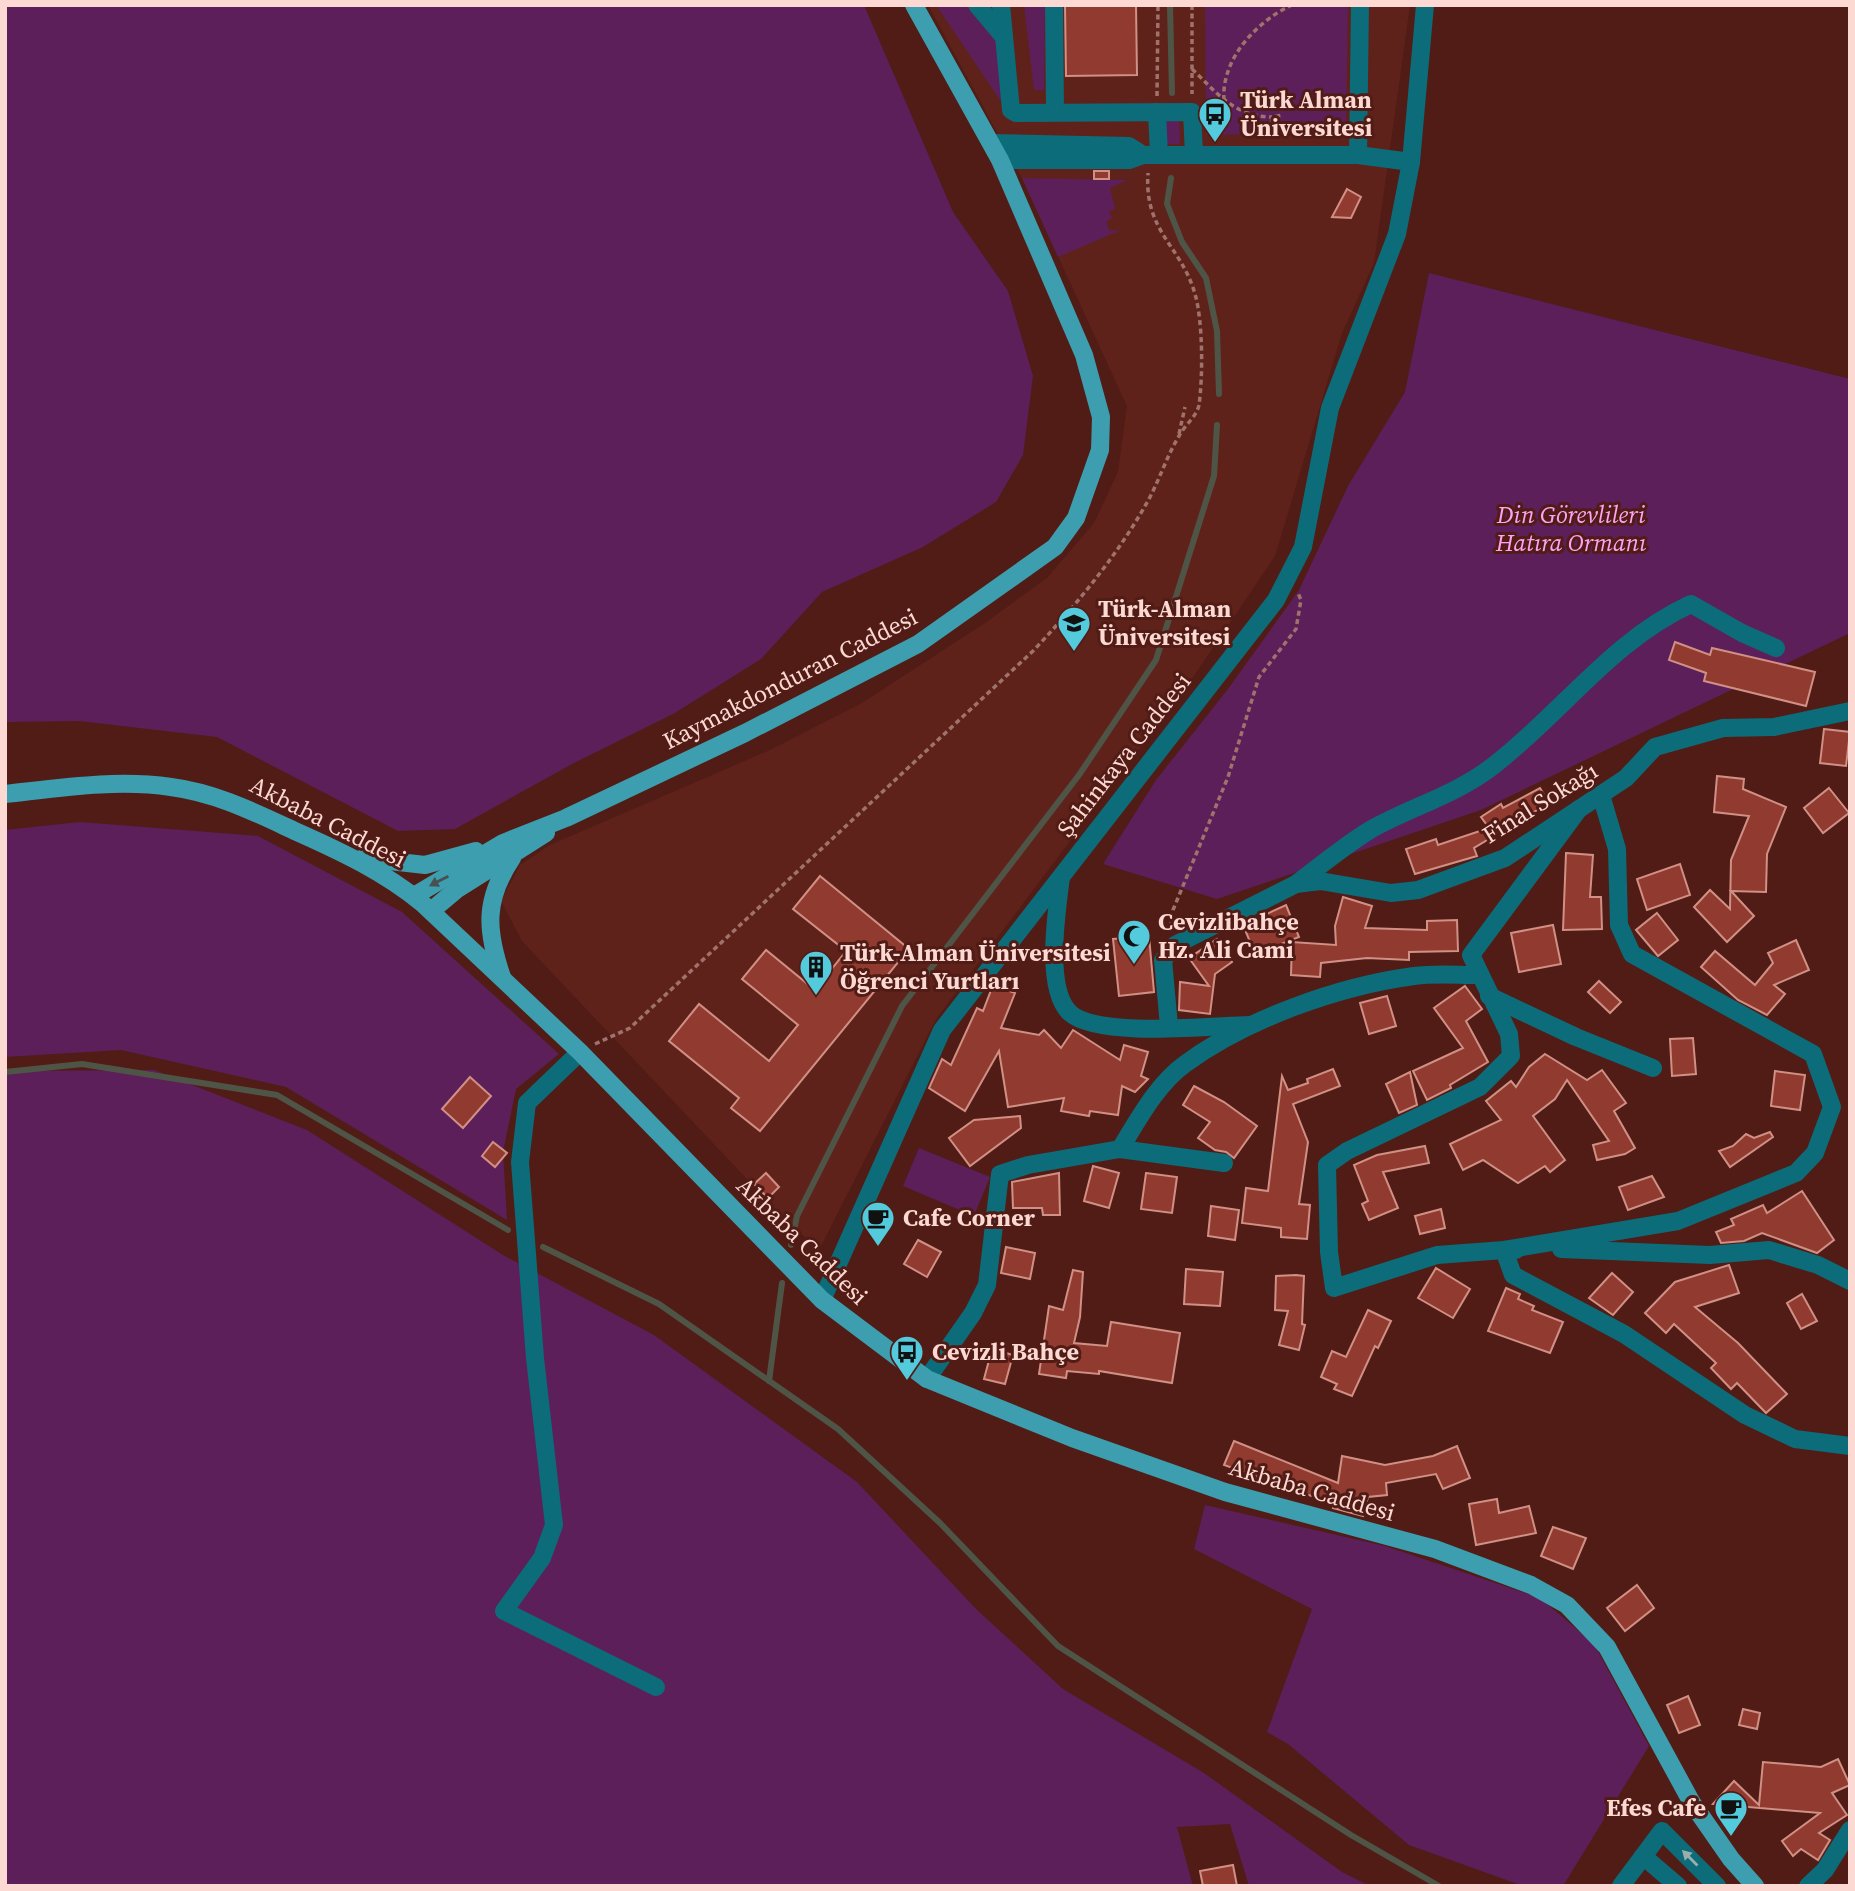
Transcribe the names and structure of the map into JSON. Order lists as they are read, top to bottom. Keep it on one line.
{"streets":{"main road":["Kaymakdonduran Caddesi","Akbaba Caddesi"],"street":["Şahinkaya Caddesi","Final Sokağı"]},"crossings":[["Şahinkaya Caddesi","Akbaba Caddesi"]],"parks":["Din Görevlileri Hatıra Ormanı"],"places":{"bus stop":["Türk Alman Üniversitesi","Cevizli Bahçe"],"school or university":["Türk-Alman Üniversitesi"],"mosque":["Cevizlibahçe Hz. Ali Cami"],"building":["Türk-Alman Üniversitesi Öğrenci Yurtları"],"cafe":["Cafe Corner","Efes Cafe"]}}
